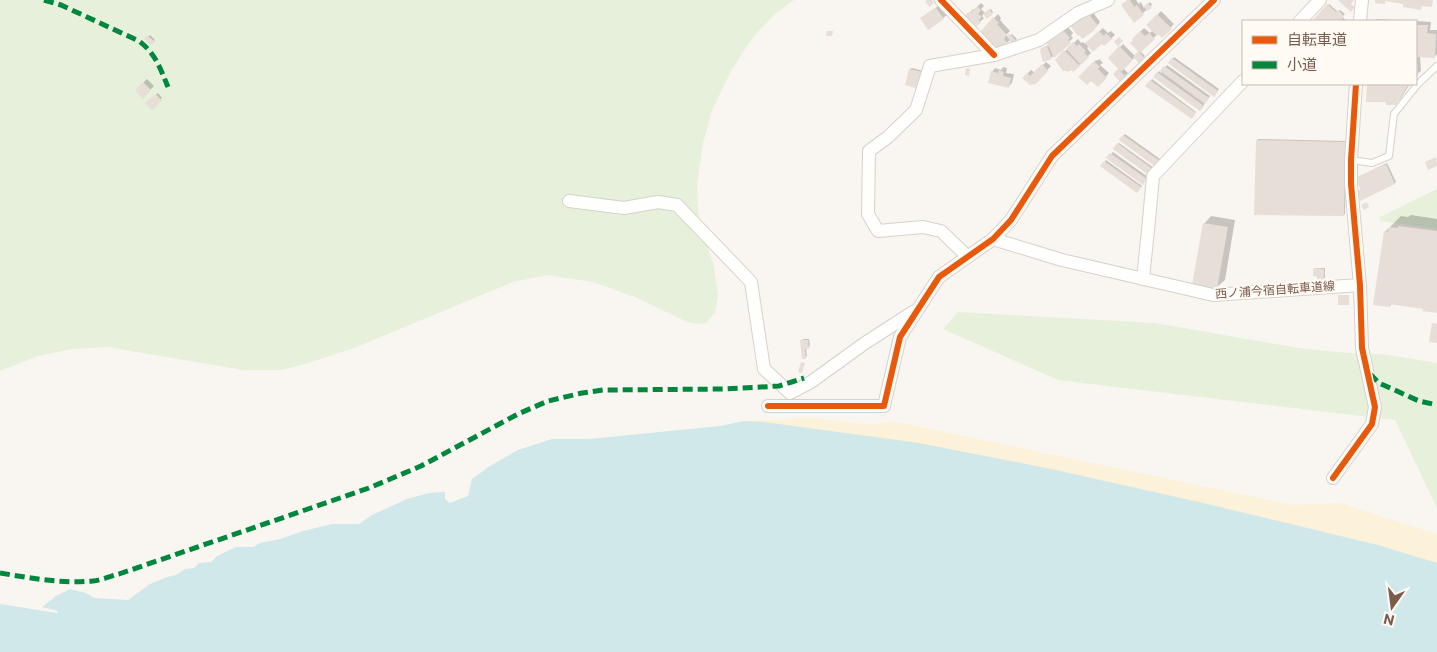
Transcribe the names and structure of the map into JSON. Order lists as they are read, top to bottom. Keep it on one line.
{"streets":{"street":["西ノ浦今宿自転車道線"]},"legend":["自転車道","小道"],"north":"bottom"}
